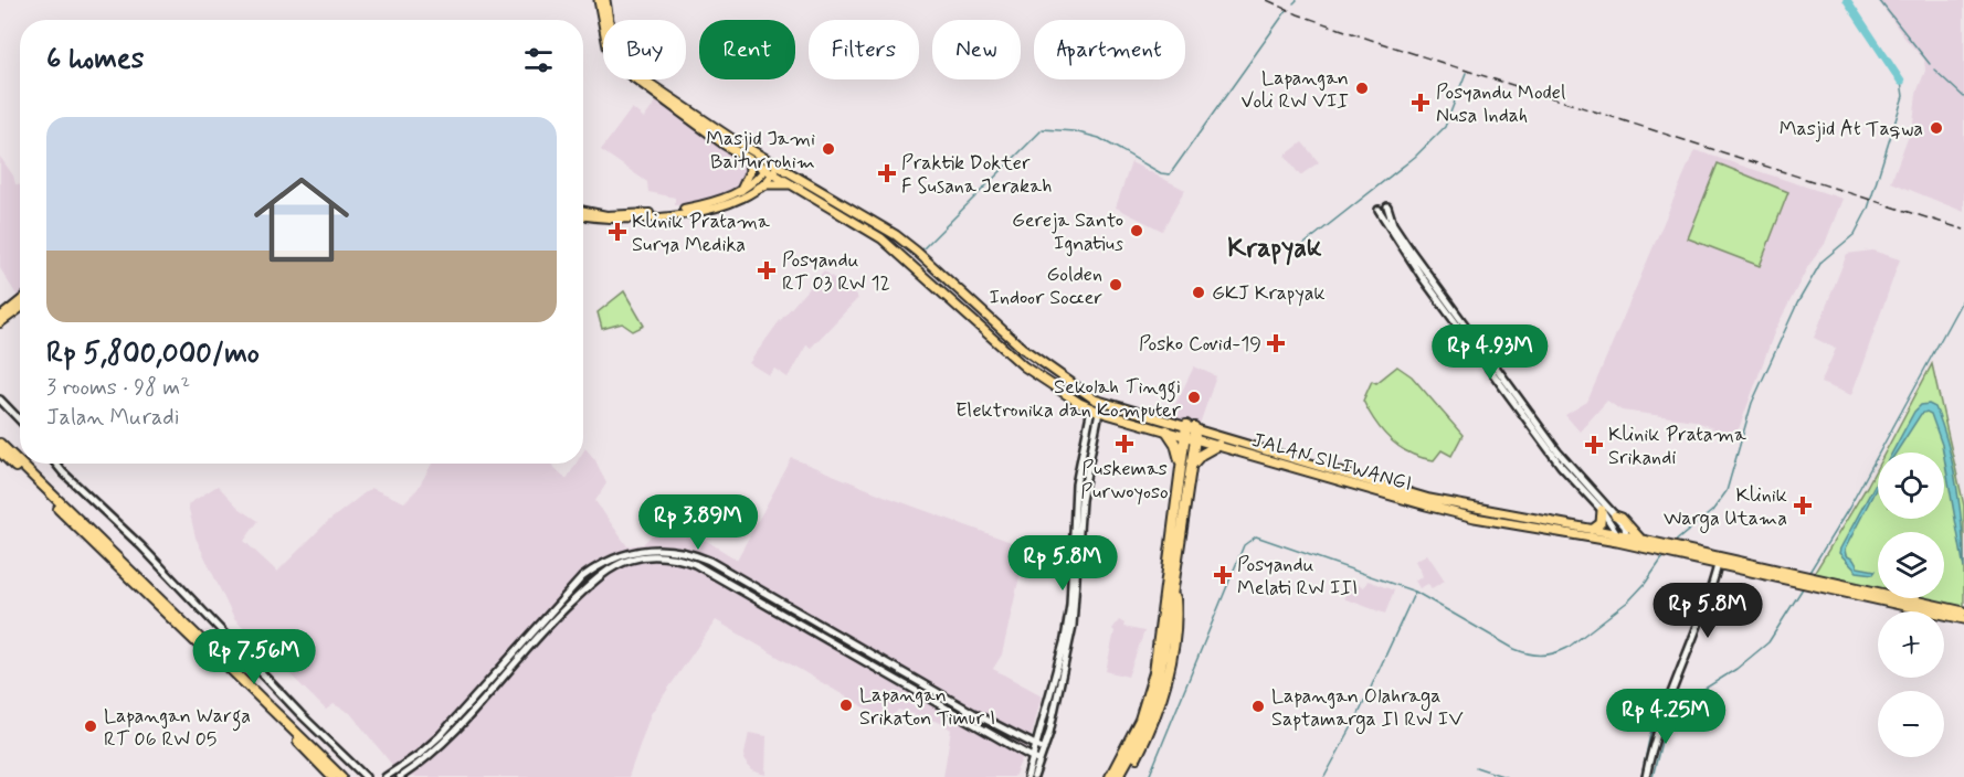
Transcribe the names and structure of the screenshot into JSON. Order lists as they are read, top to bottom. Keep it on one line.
{"streets":{"highway":["JALAN SILIWANGI"]},"districts":["Krapyak"],"places":{"other":["Lapangan Voli RW VII","Masjid At Taqwa","Masjid Jami Baiturrohim","Gereja Santo Ignatius","Golden Indoor Soccer","GKJ Krapyak","Sekolah Tinggi Elektronika dan Komputer","Lapangan Srikaton Timur I","Lapangan Olahraga Saptamarga II RW IV","Lapangan Warga RT 06 RW 05"],"health":["Posyandu Model Nusa Indah","Praktik Dokter F Susana Jerakah","Klinik Pratama Surya Medika","Posyandu RT 03 RW 12","Posko Covid-19","Puskemas Purwoyoso","Klinik Pratama Srikandi","Klinik Warga Utama","Posyandu Melati RW III"]},"page":{"chip":["Buy","Rent","Filters","New","Apartment"],"heading":"6 homes","list":[{"name":"Rp 5,800,000/mo","note":"3 rooms · 98 m² · Jalan Muradi"}],"price":["Rp 4.93M","Rp 3.89M","Rp 5.8M","Rp 5.8M","Rp 7.56M","Rp 4.25M"],"map_buttons":["+","−"]}}
